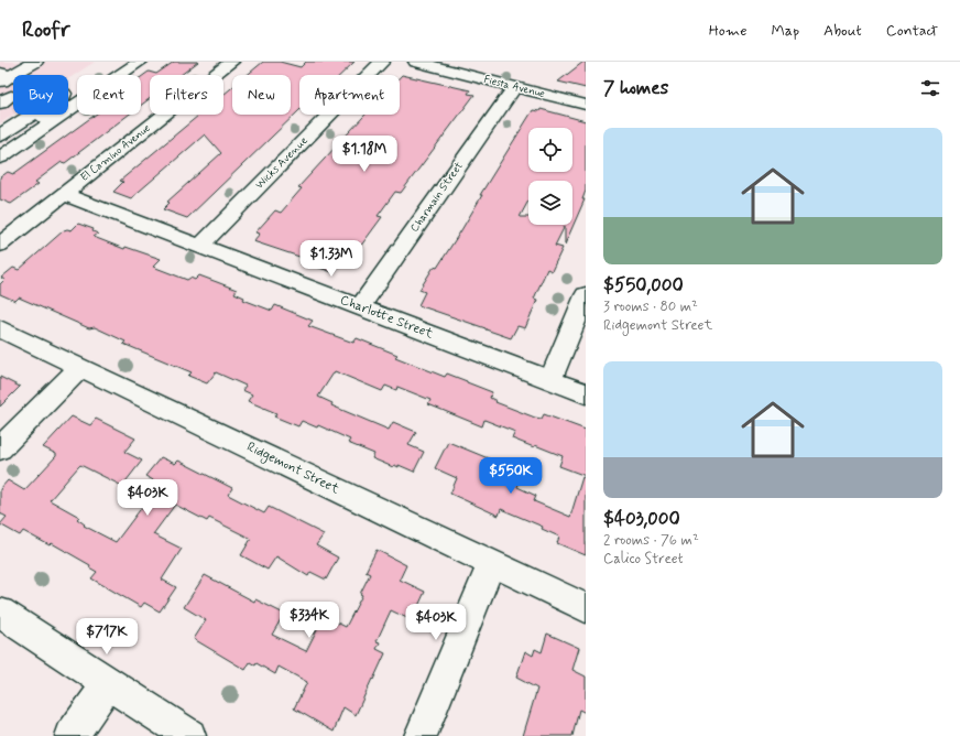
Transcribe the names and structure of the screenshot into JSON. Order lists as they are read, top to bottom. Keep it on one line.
{"streets":{"street":["Fiesta Avenue","El Camino Avenue","Wicks Avenue","Charmain Street","Charlotte Street","Ridgemont Street"]},"crossings":[["Fiesta Avenue","Charmain Street"],["El Camino Avenue","Charlotte Street"],["Wicks Avenue","Charlotte Street"],["Charmain Street","Charlotte Street"]],"page":{"header":"Roofr","nav":["Home","Map","About","Contact"],"heading":"7 homes","chip":["Buy","Rent","Filters","New","Apartment"],"list":[{"name":"$550,000","note":"3 rooms · 80 m² · Ridgemont Street"},{"name":"$403,000","note":"2 rooms · 76 m² · Calico Street"}],"price":["$1.18M","$1.33M","$550K","$403K","$334K","$403K","$717K"]}}
